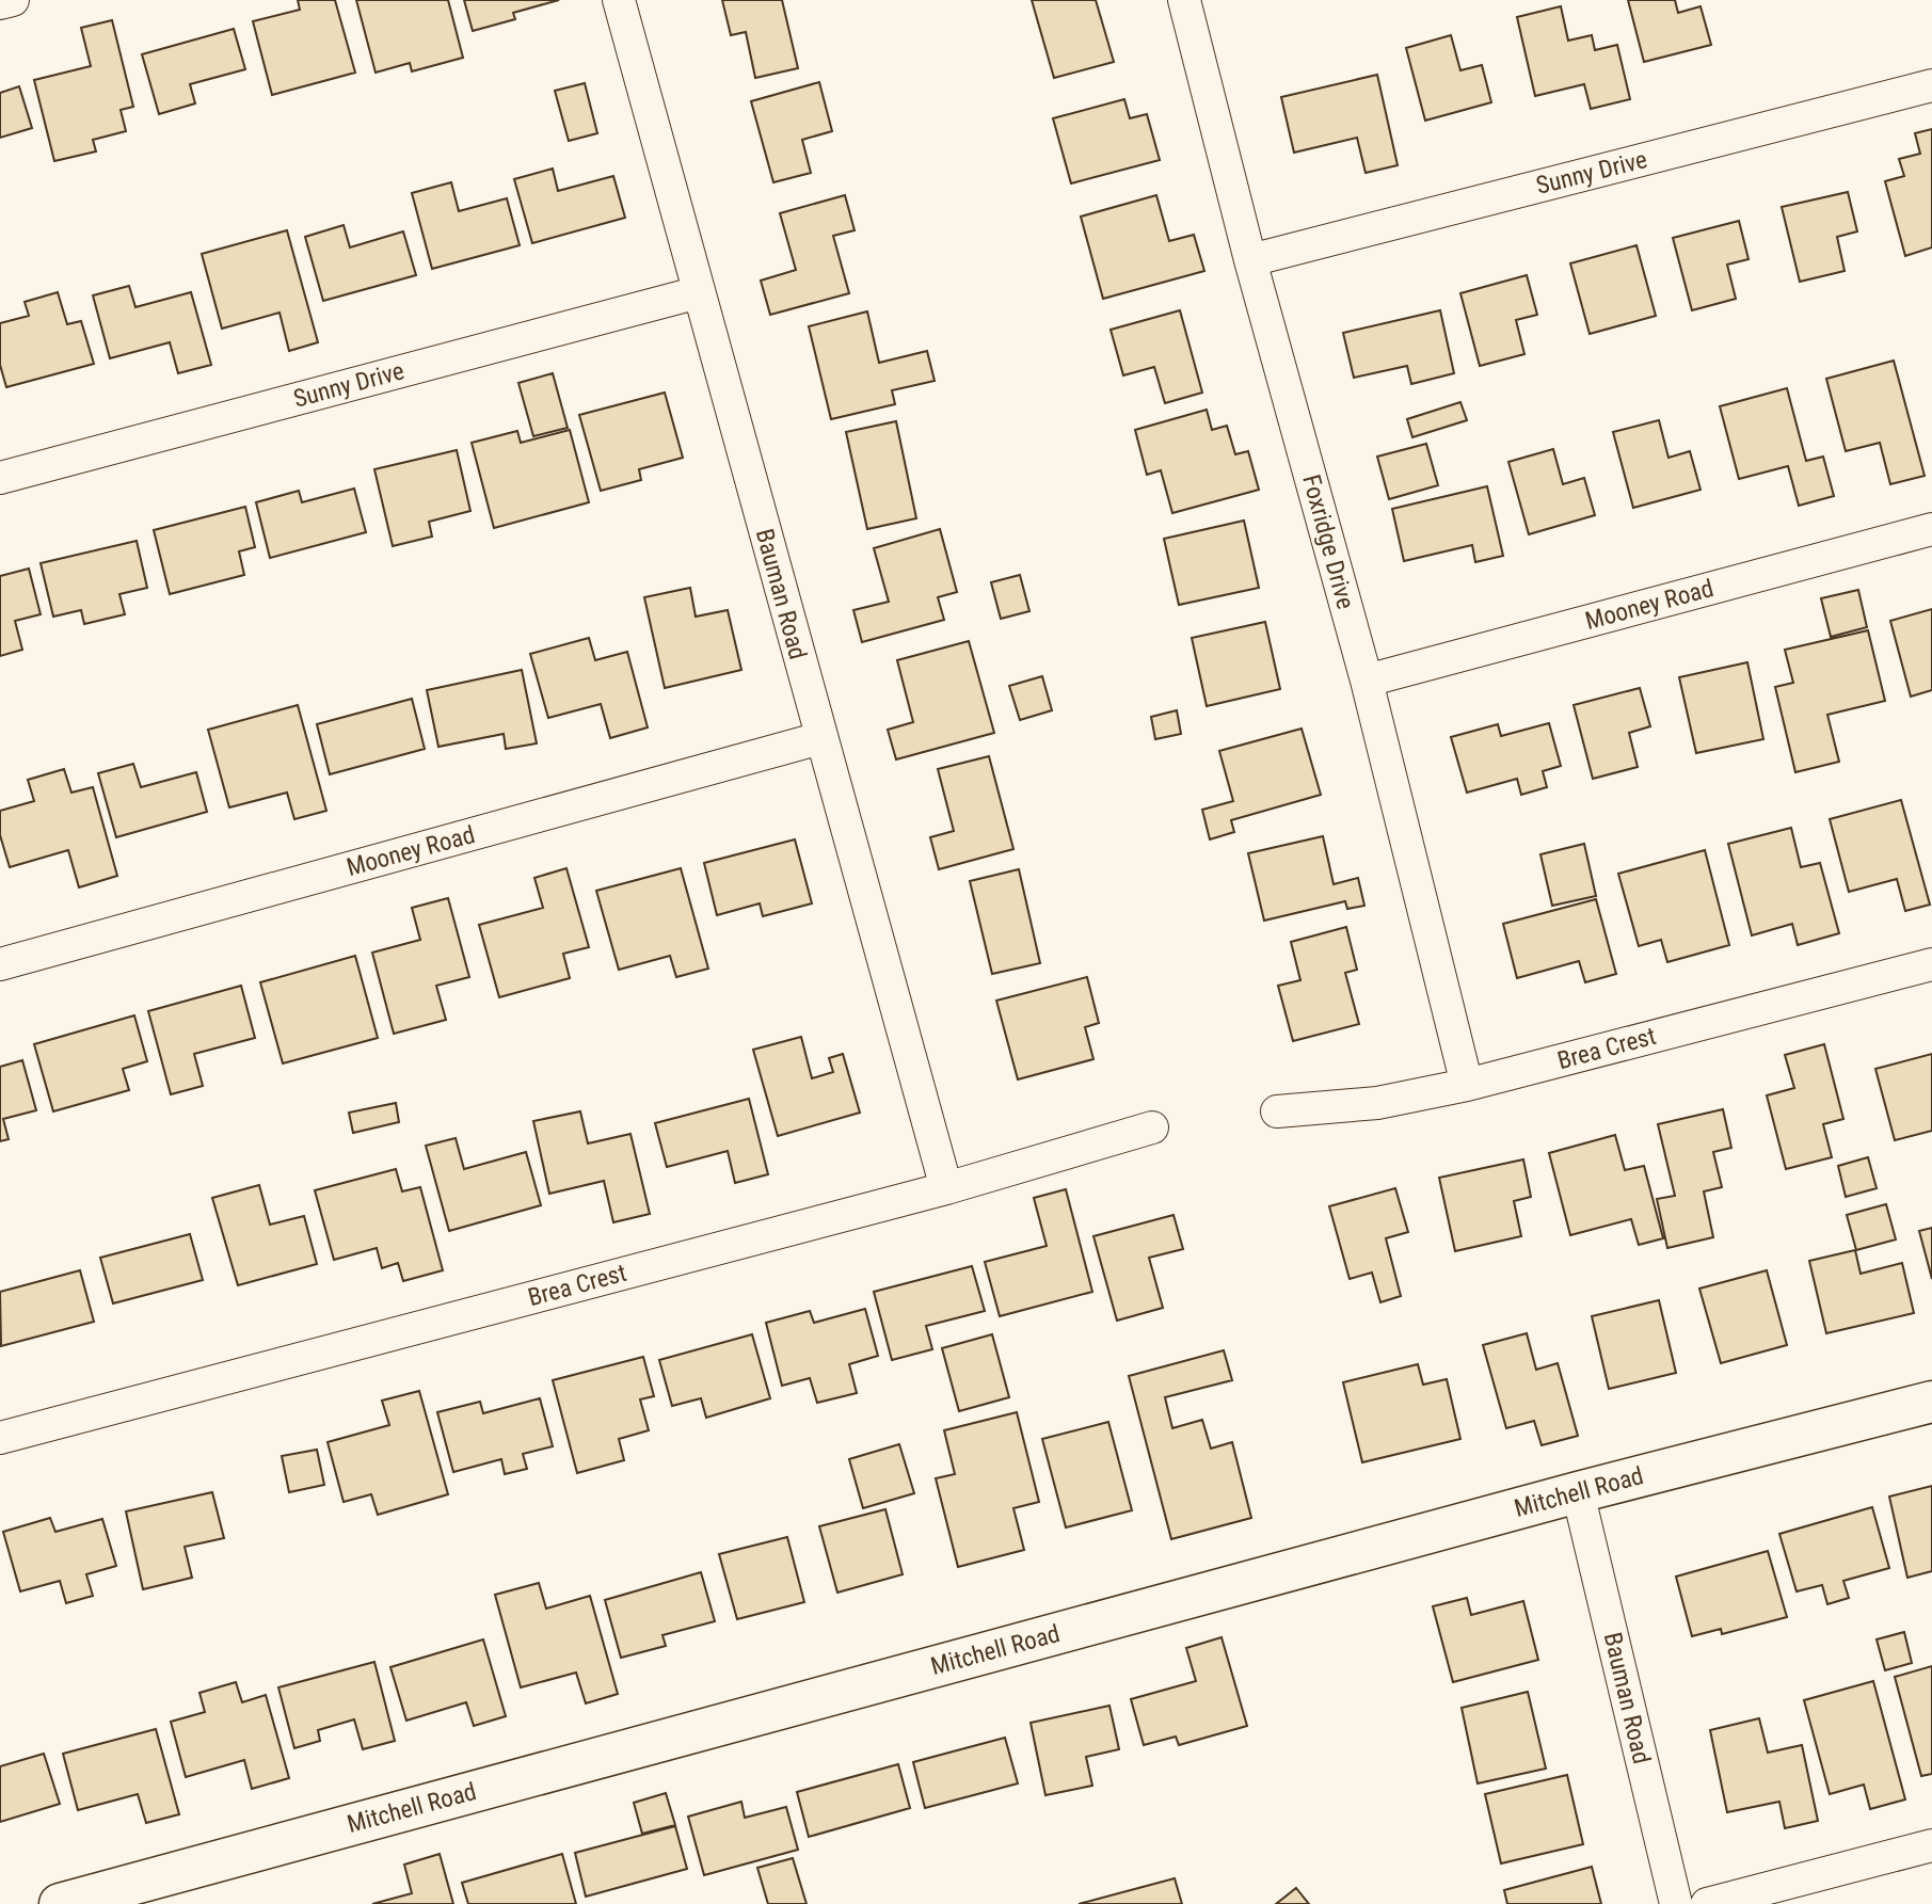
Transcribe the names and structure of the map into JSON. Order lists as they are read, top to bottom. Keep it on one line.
{"streets":{"street":["Sunny Drive","Foxridge Drive","Bauman Road","Mooney Road","Brea Crest","Mitchell Road"]},"crossings":[["Sunny Drive","Foxridge Drive"],["Sunny Drive","Bauman Road"],["Foxridge Drive","Mooney Road"],["Foxridge Drive","Brea Crest"],["Bauman Road","Mooney Road"],["Bauman Road","Brea Crest"],["Bauman Road","Mitchell Road"]]}
